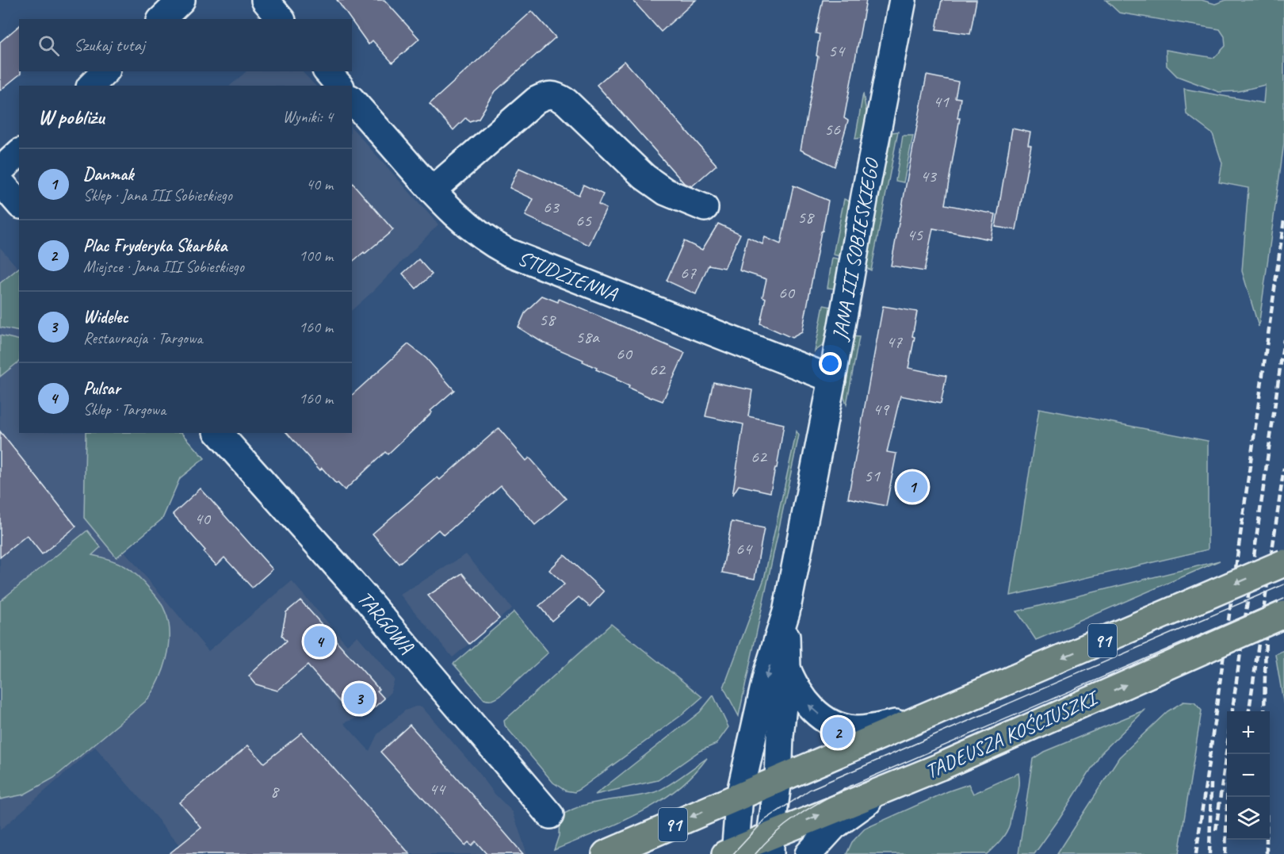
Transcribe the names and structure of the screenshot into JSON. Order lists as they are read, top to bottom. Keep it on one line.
{"streets":{"main road":["91","TADEUSZA KOŚCIUSZKI"],"street":["JANA III SOBIESKIEGO","STUDZIENNA","TARGOWA"]},"crossings":[["JANA III SOBIESKIEGO","STUDZIENNA"],["JANA III SOBIESKIEGO","91"],["JANA III SOBIESKIEGO","TADEUSZA KOŚCIUSZKI"]],"house_numbers":["54","41","56","43","63","58","65","45","67","60","58","58a","47","60","62","49","62","51","40","64","44","8"],"page":{"search":"Szukaj tutaj","heading":["W pobliżu","Wyniki: 4"],"list":[{"mark":"1","name":"Danmak","note":"Sklep · Jana III Sobieskiego","value":"40 m"},{"mark":"2","name":"Plac Fryderyka Skarbka","note":"Miejsce · Jana III Sobieskiego","value":"100 m"},{"mark":"3","name":"Widelec","note":"Restauracja · Targowa","value":"160 m"},{"mark":"4","name":"Pulsar","note":"Sklep · Targowa","value":"160 m"}],"pins":["1","4","3","2"],"map_buttons":["+","−"]}}
